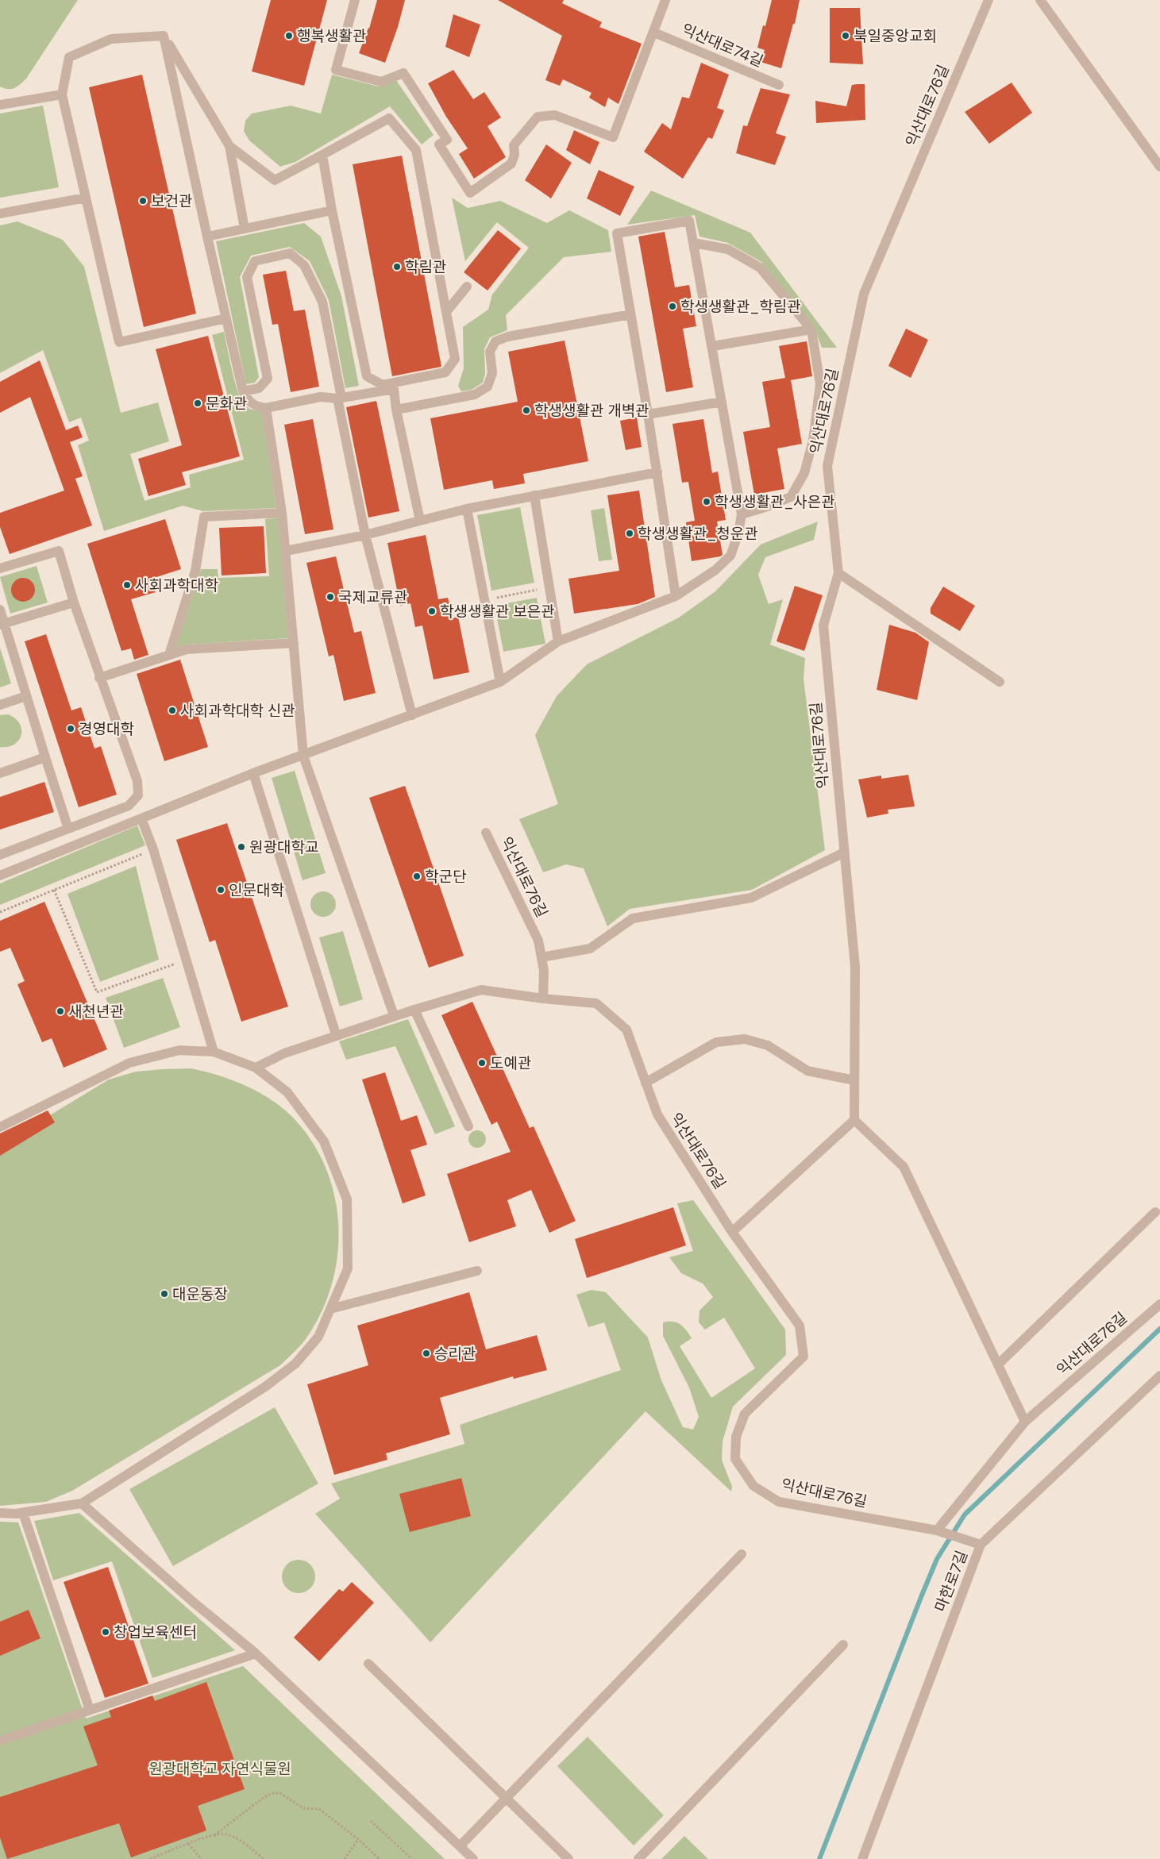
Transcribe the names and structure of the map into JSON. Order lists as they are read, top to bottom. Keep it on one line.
{"streets":{"street":["익산대로74길","익산대로76길","마한로7길"]},"crossings":[["익산대로76길","마한로7길"]],"parks":["원광대학교 자연식물원"],"places":["행복생활관","북일중앙교회","보건관","학림관","학생생활관_학림관","문화관","학생생활관 개벽관","학생생활관_사은관","학생생활관_청운관","사회과학대학","국제교류관","학생생활관 보은관","사회과학대학 신관","경영대학","원광대학교","학군단","인문대학","새천년관","도예관","대운동장","승리관","창업보육센터"]}
